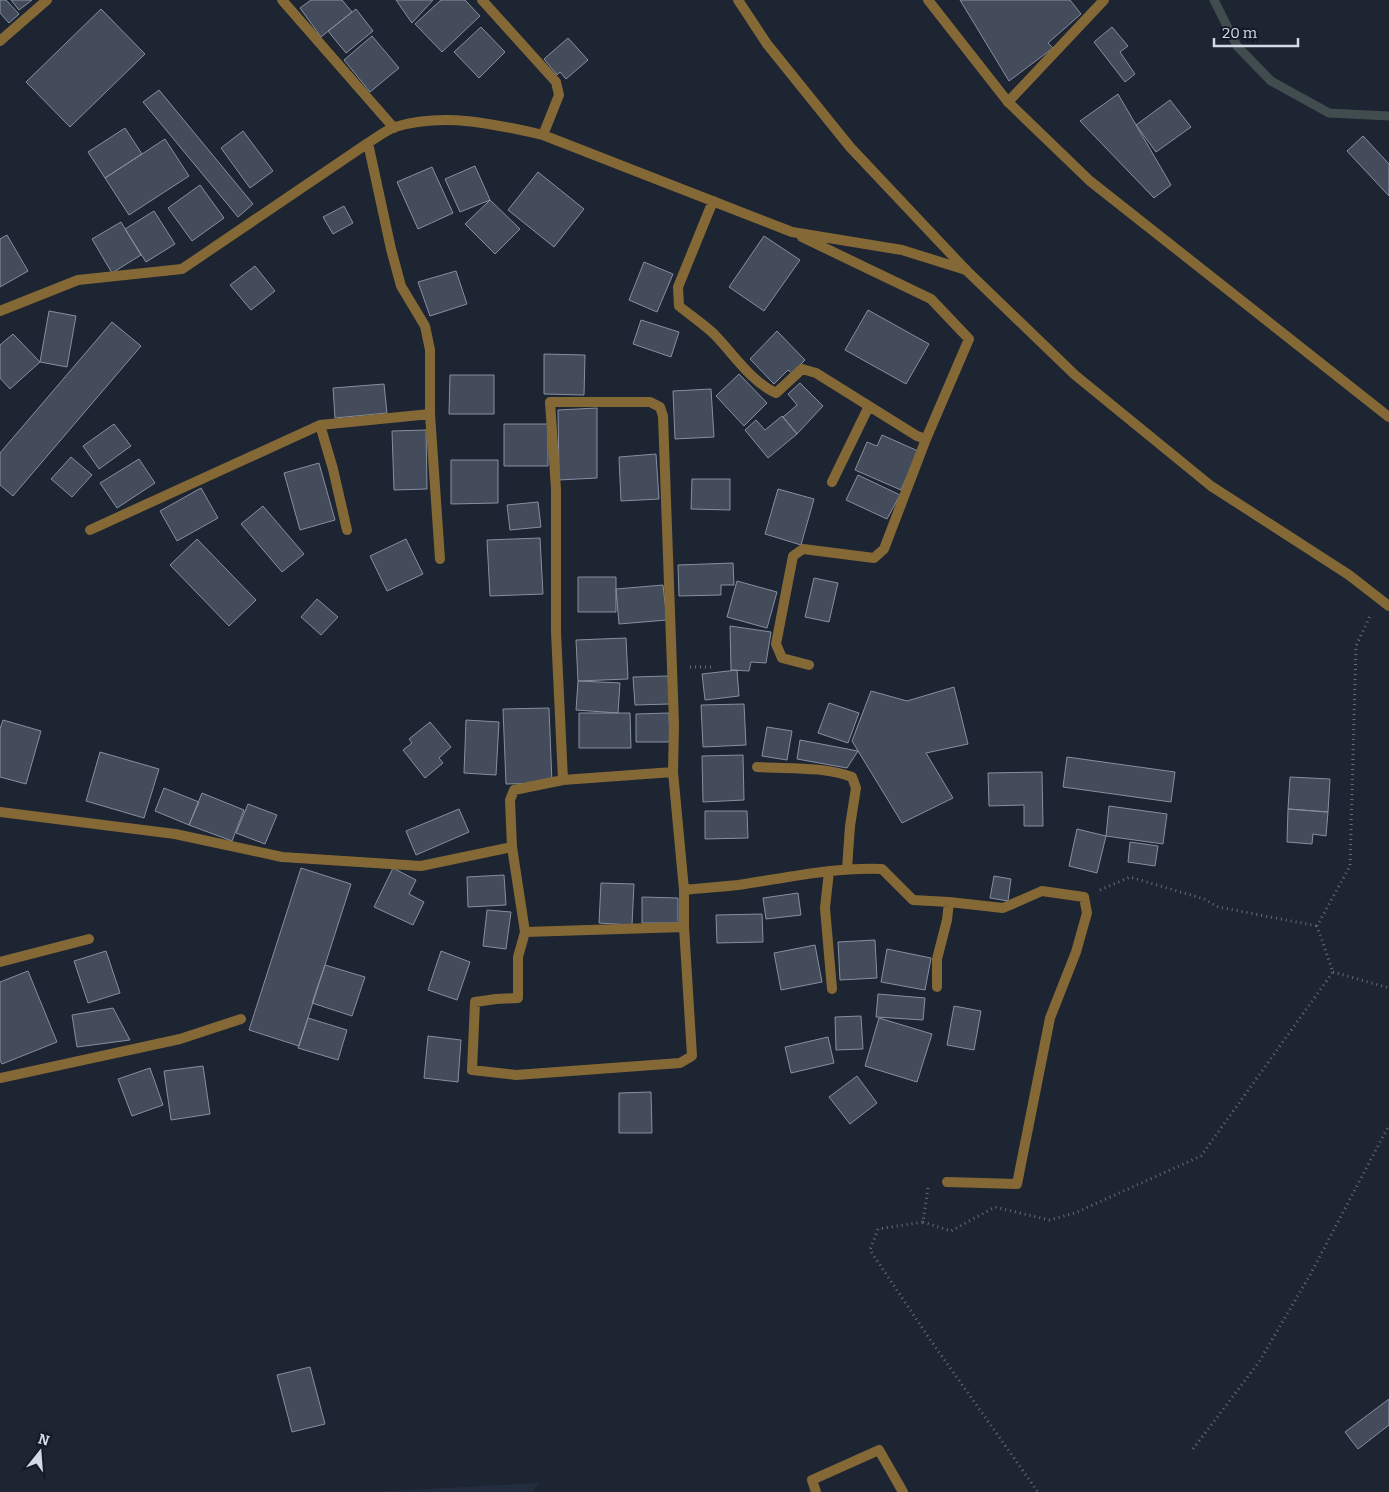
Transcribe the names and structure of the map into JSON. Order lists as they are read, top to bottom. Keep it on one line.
{"scale_bar":"20 m","north":"top"}
